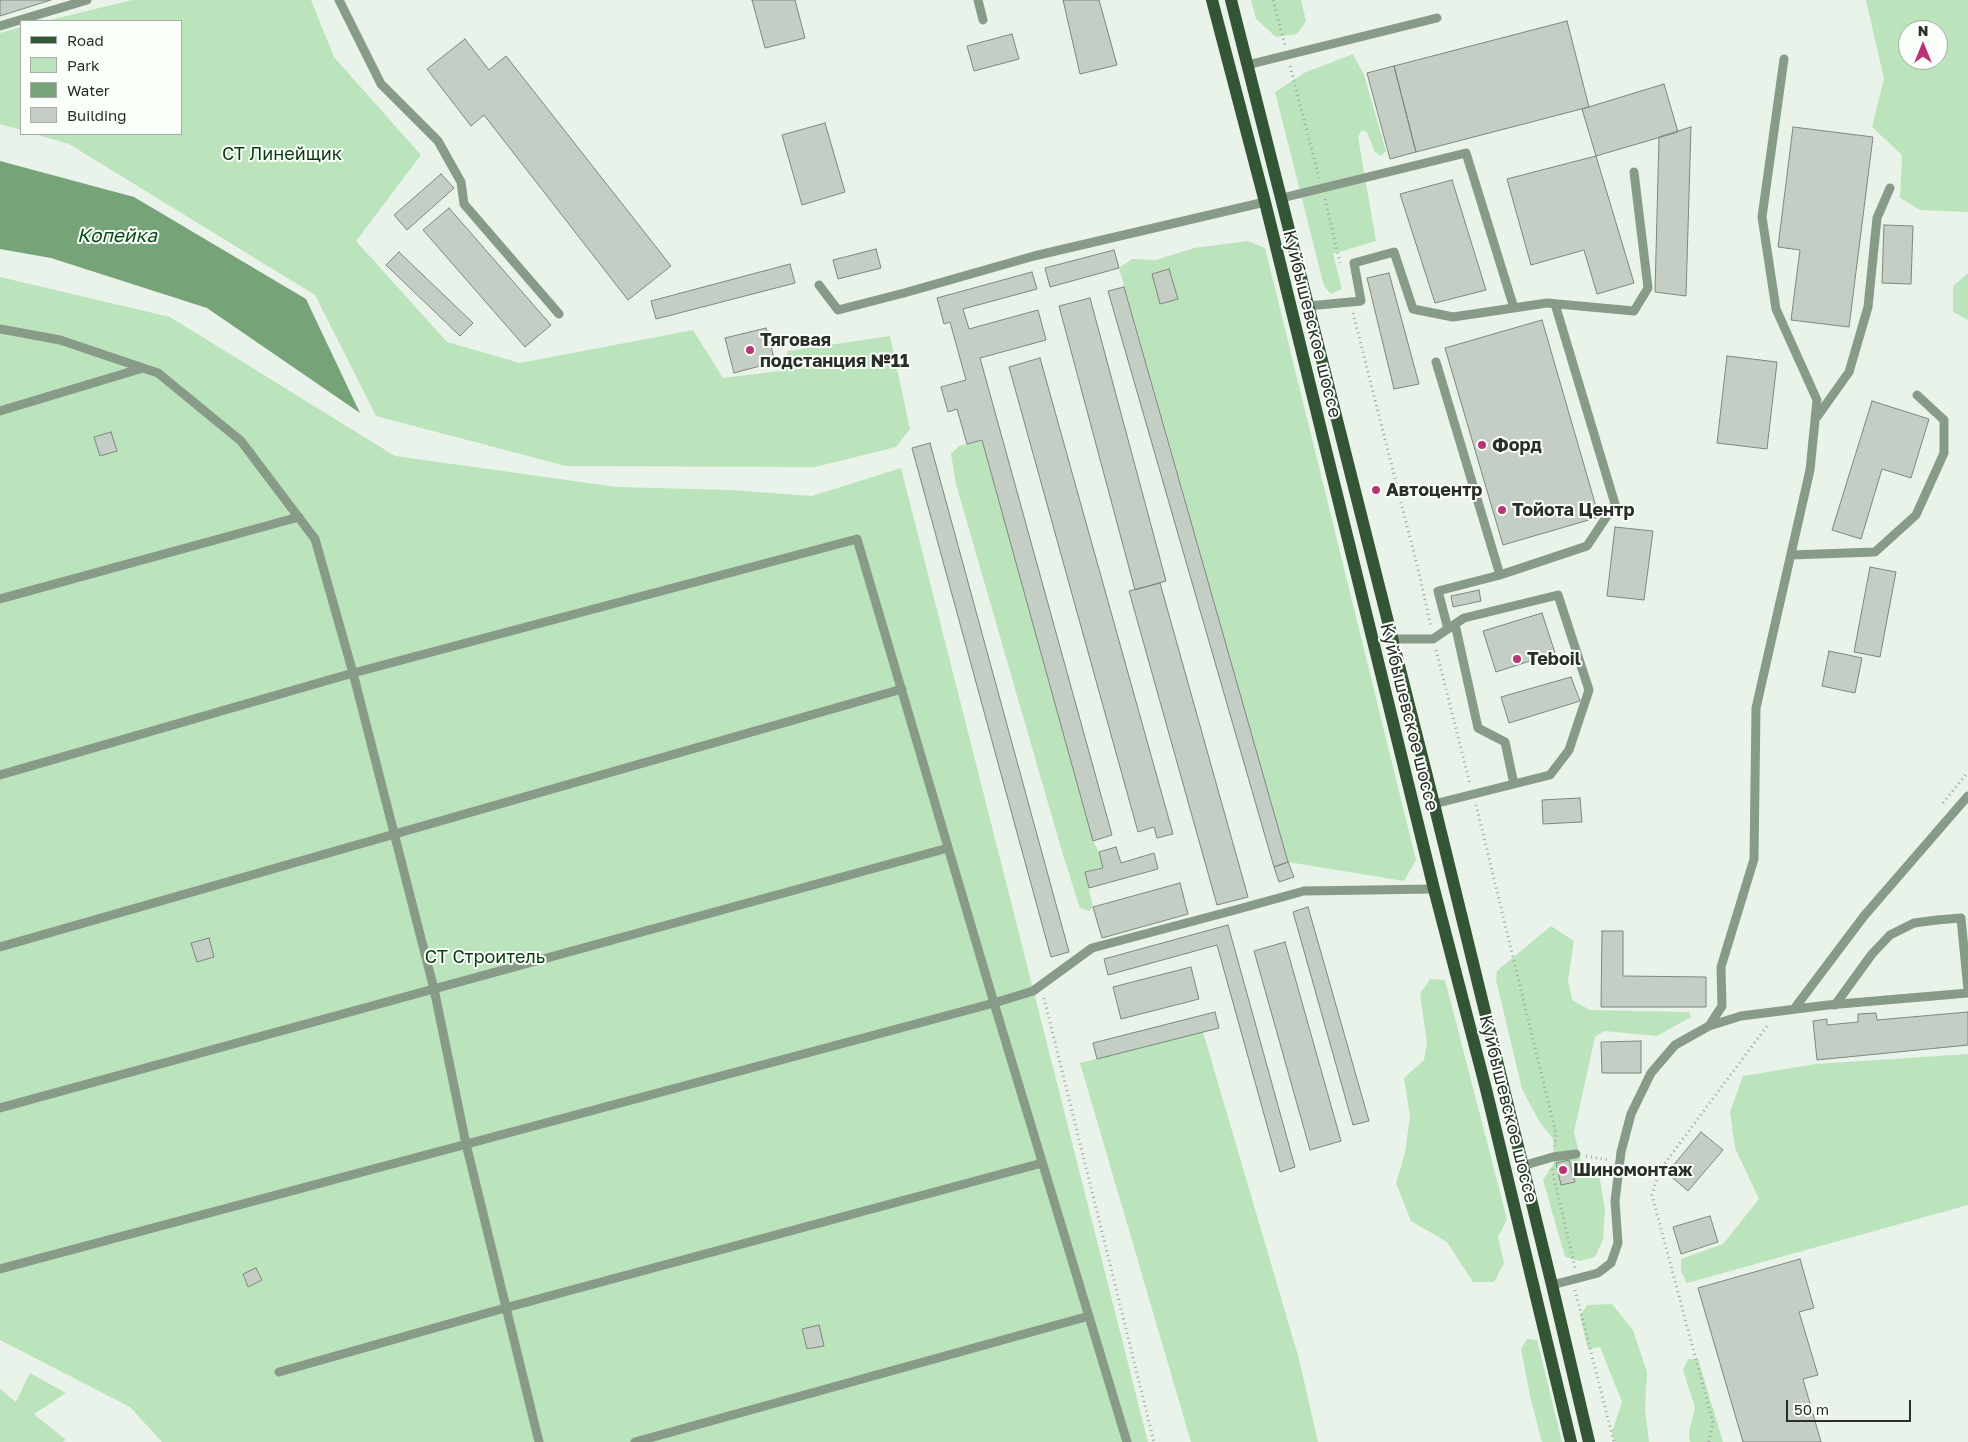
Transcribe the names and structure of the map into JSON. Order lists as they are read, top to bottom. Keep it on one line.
{"streets":{"main road":["Куйбышевское шоссе"]},"water":["Копейка"],"parks":["СТ Линейщик","СТ Строитель"],"places":["Тяговая подстанция №11","Форд","Автоцентр","Тойота Центр","Teboil","Шиномонтаж"],"legend":["Road","Park","Water","Building"],"scale_bar":"50 m","north":"top"}
